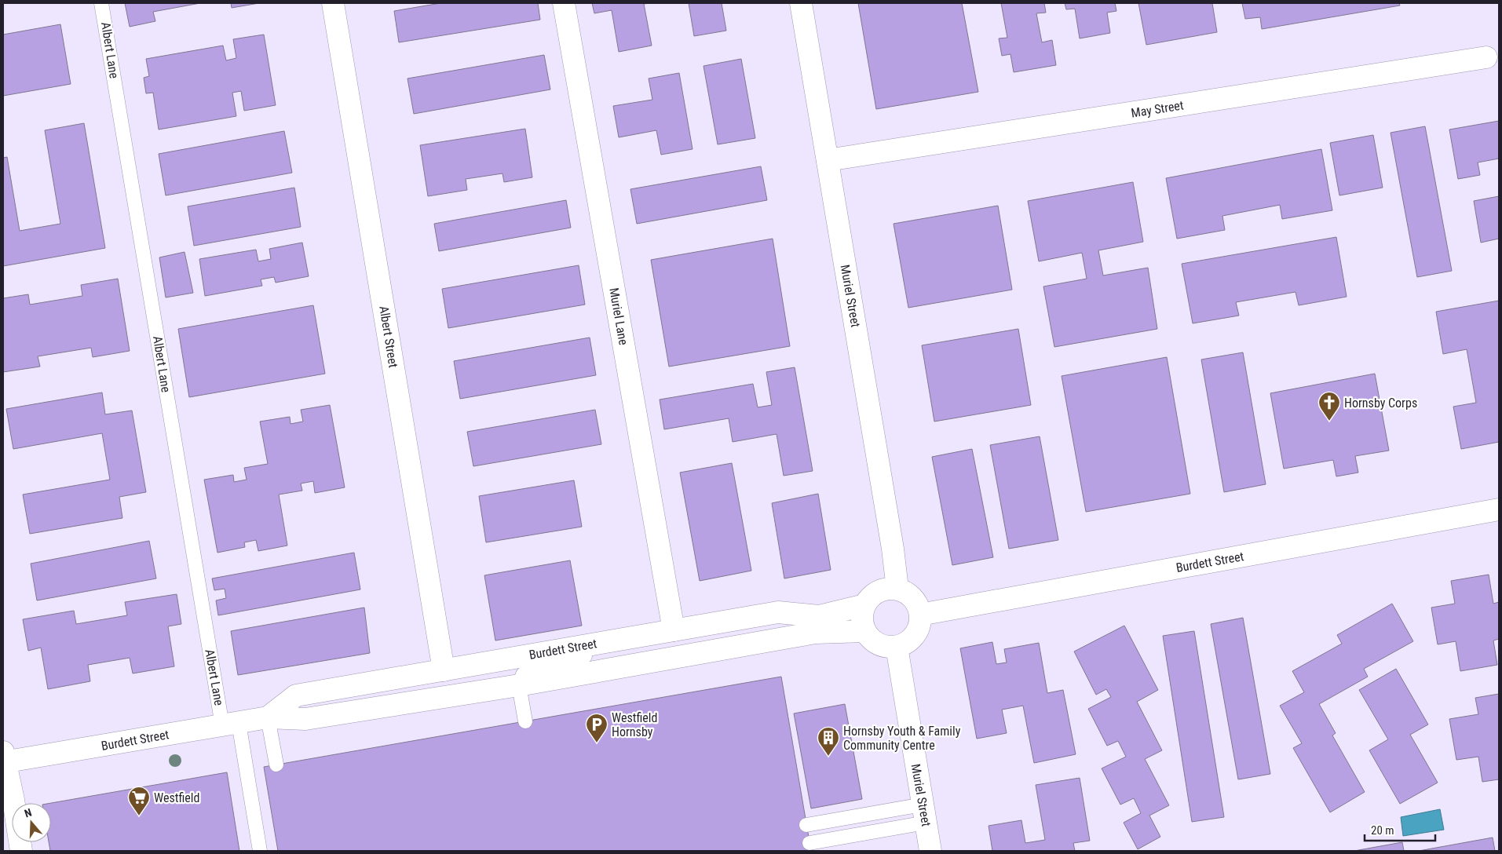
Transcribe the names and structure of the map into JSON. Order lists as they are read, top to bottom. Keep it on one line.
{"streets":{"street":["May Street","Muriel Street","Muriel Lane","Albert Street","Burdett Street"],"lane":["Albert Lane"]},"crossings":[["Albert Lane","Burdett Street"],["May Street","Muriel Street"],["Muriel Street","Burdett Street"],["Muriel Lane","Burdett Street"],["Albert Street","Burdett Street"]],"places":{"church":["Hornsby Corps"],"parking":["Westfield Hornsby"],"building":["Hornsby Youth & Family Community Centre"],"supermarket":["Westfield"]},"scale_bar":"20 m","north":"top"}
